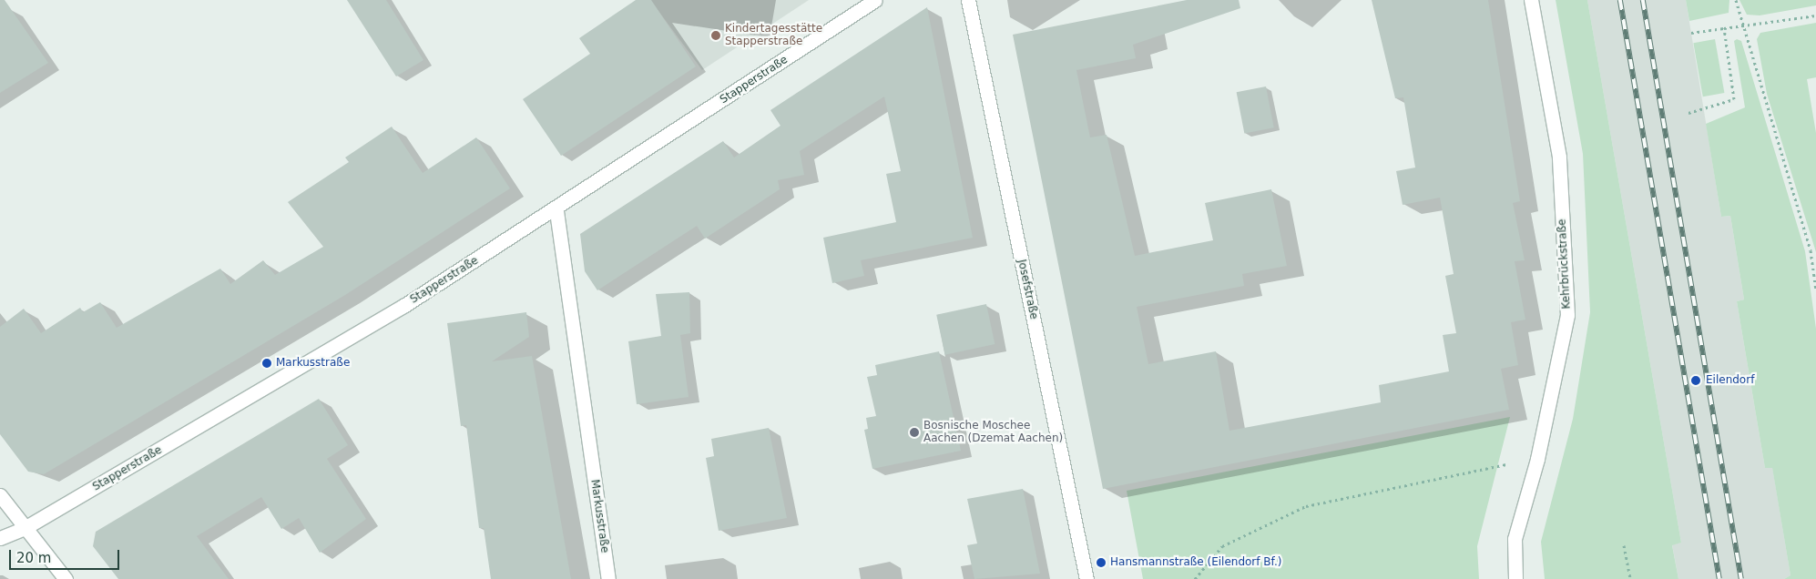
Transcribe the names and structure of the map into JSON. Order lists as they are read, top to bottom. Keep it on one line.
{"streets":{"street":["Stapperstraße","Kehrbrückstraße","Josefstraße","Markusstraße"]},"crossings":[["Stapperstraße","Markusstraße"]],"places":["Kindertagesstätte Stapperstraße","Markusstraße","Eilendorf","Bosnische Moschee Aachen (Dzemat Aachen)","Hansmannstraße (Eilendorf Bf.)"],"scale_bar":"20 m"}
